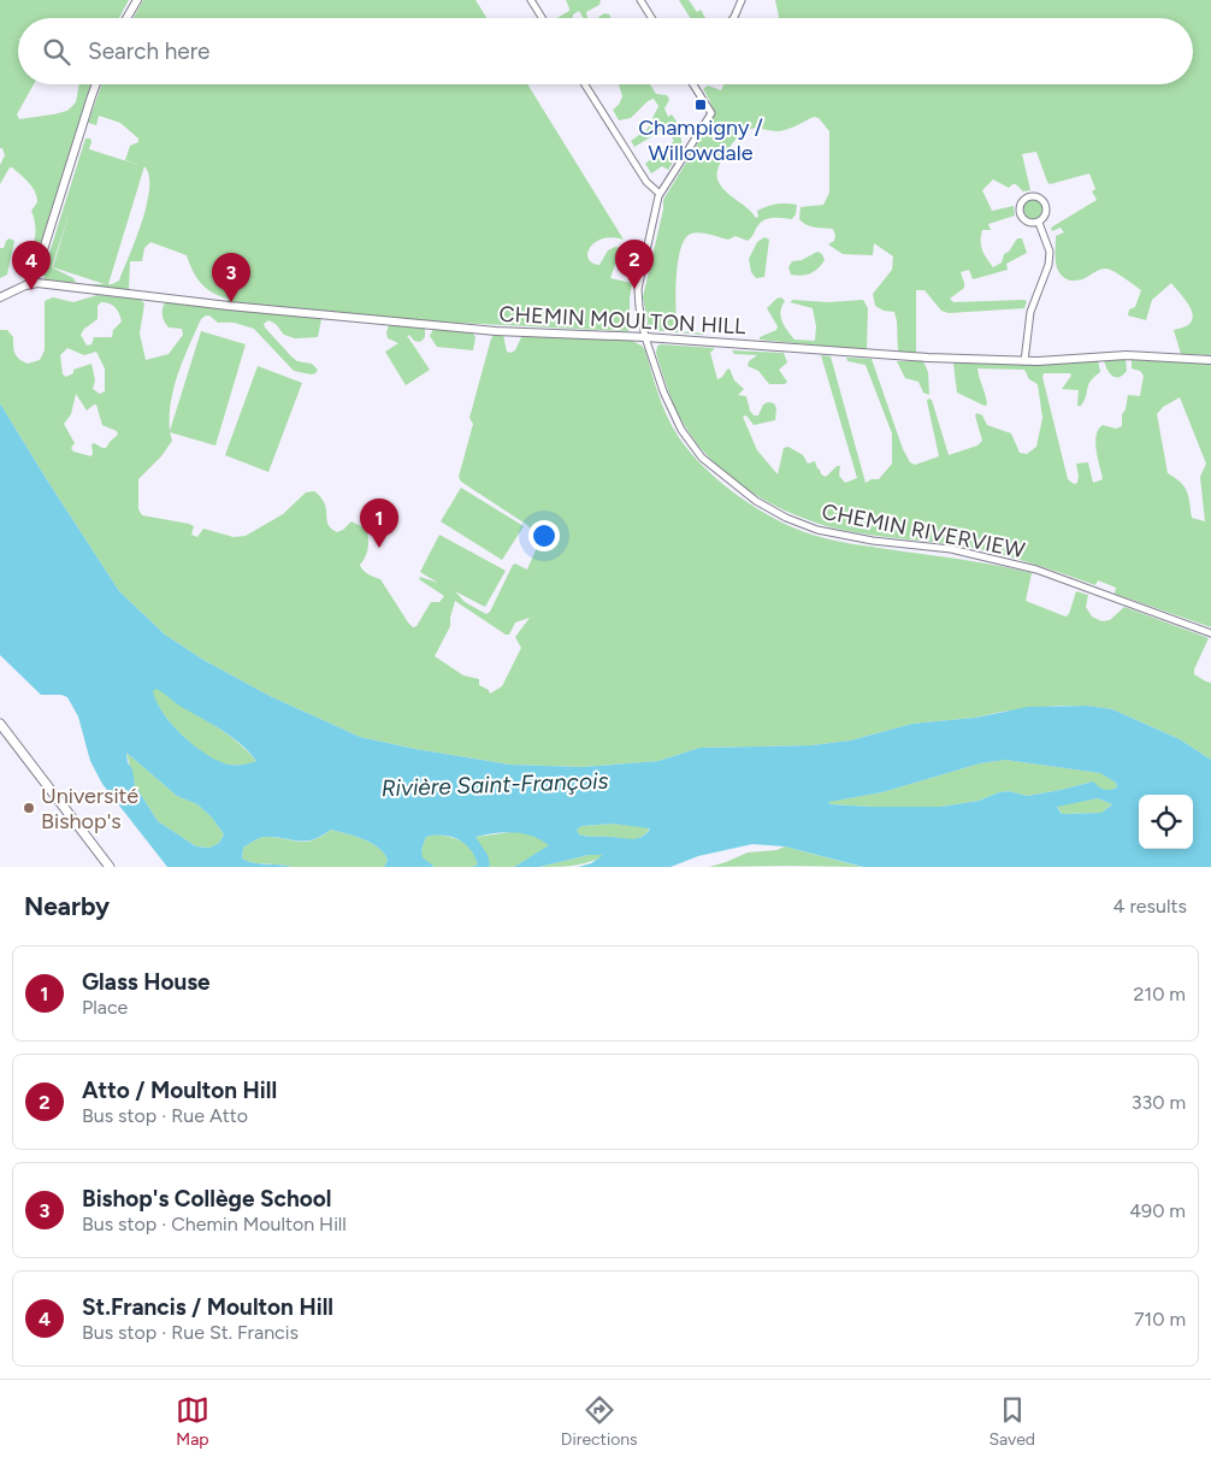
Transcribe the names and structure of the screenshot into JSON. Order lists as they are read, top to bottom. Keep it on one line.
{"streets":{"street":["CHEMIN MOULTON HILL","CHEMIN RIVERVIEW"]},"crossings":[["CHEMIN MOULTON HILL","CHEMIN RIVERVIEW"]],"water":["Rivière Saint-François"],"places":{"transit":["Champigny / Willowdale"],"other":["Université Bishop's"]},"page":{"search":"Search here","pins":["2","4","3","1"],"heading":["Nearby","4 results"],"list":[{"mark":"1","name":"Glass House","note":"Place","value":"210 m"},{"mark":"2","name":"Atto / Moulton Hill","note":"Bus stop · Rue Atto","value":"330 m"},{"mark":"3","name":"Bishop's Collège School","note":"Bus stop · Chemin Moulton Hill","value":"490 m"},{"mark":"4","name":"St.Francis / Moulton Hill","note":"Bus stop · Rue St. Francis","value":"710 m"}],"nav":["Map","Directions","Saved"]}}
